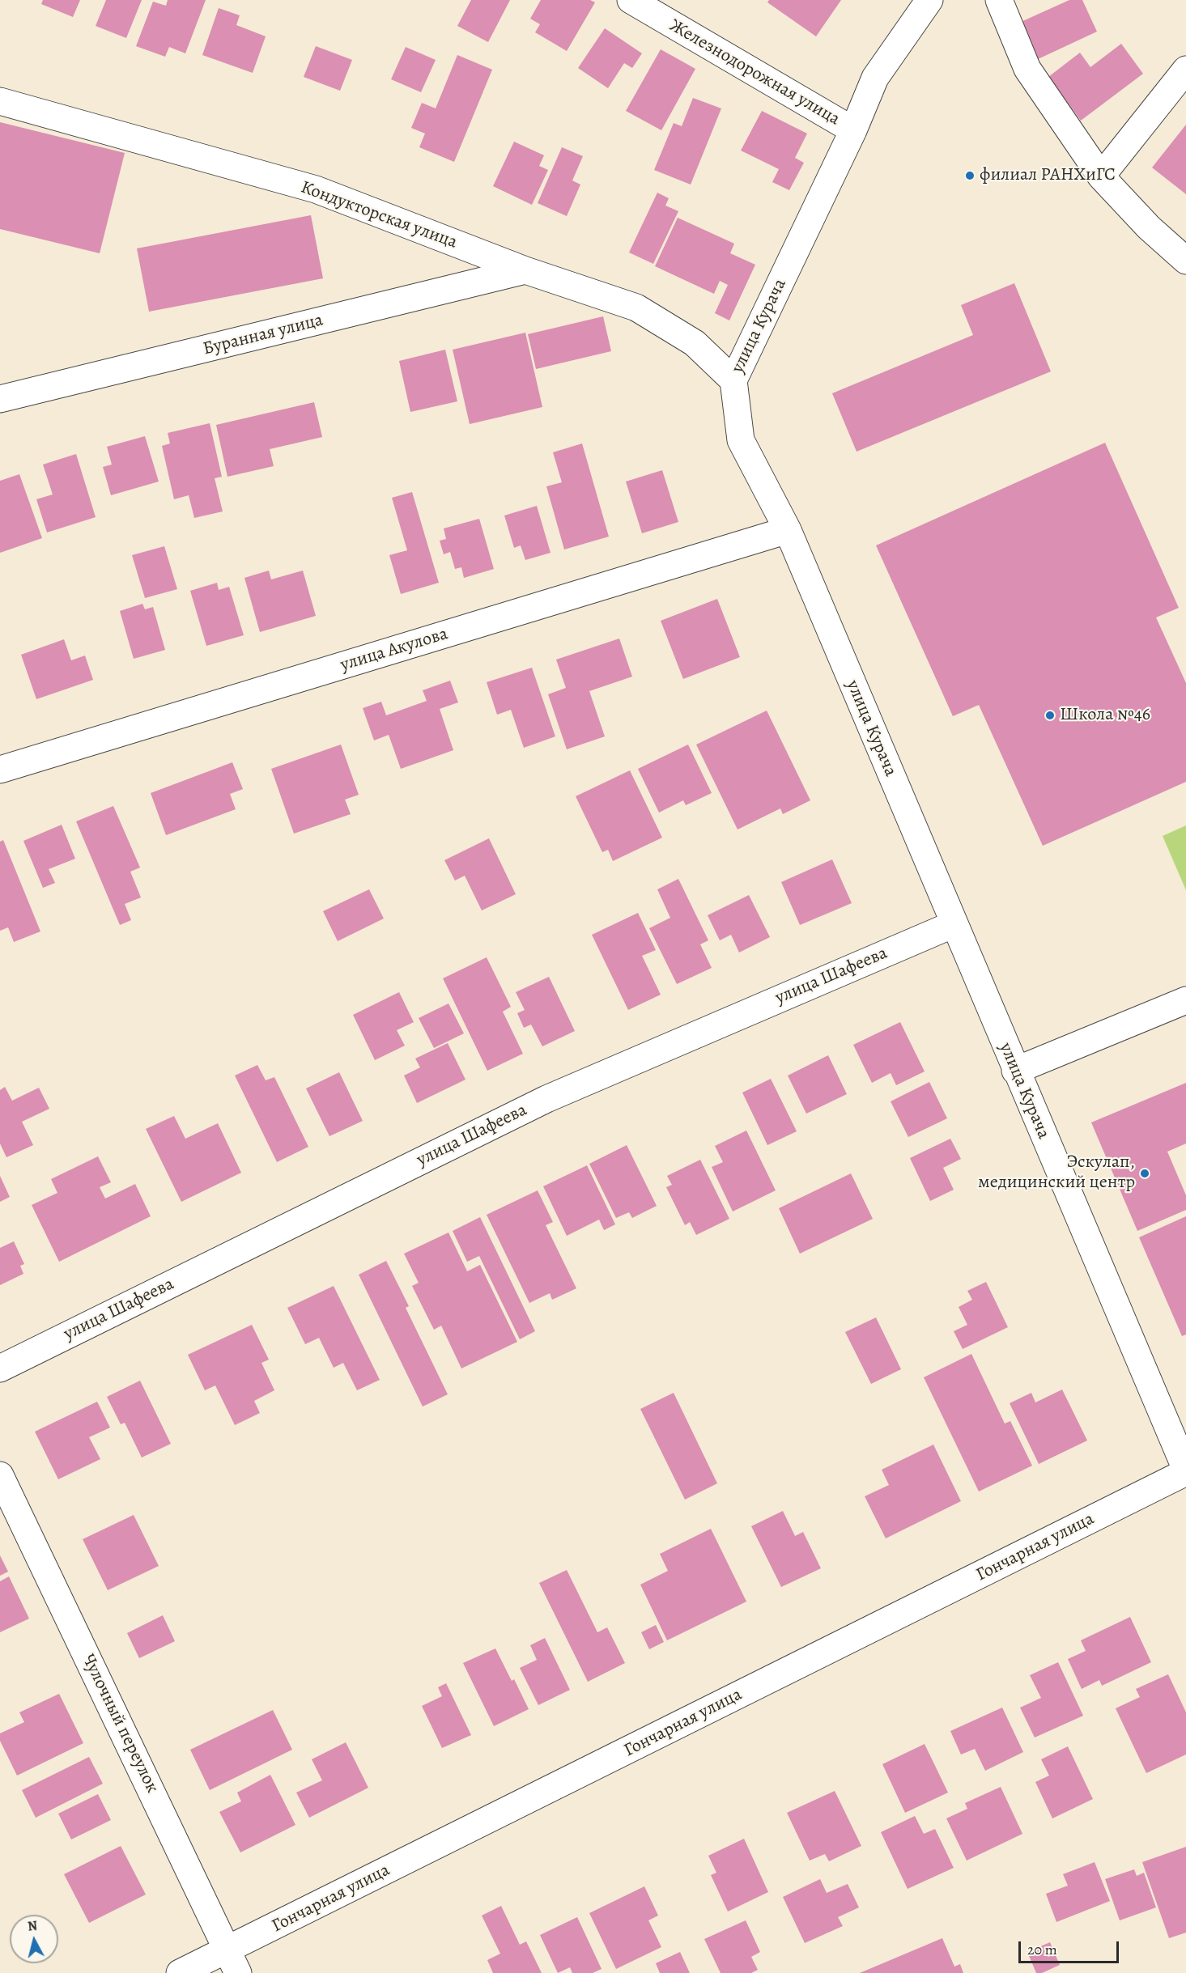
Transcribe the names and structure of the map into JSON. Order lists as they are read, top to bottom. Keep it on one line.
{"streets":{"street":["Железнодорожная улица","Кондукторская улица","улица Курача","Буранная улица","улица Акулова","улица Шафеева","Гончарная улица","Чулочный переулок"]},"crossings":[["Железнодорожная улица","улица Курача"],["Кондукторская улица","улица Курача"],["Кондукторская улица","Буранная улица"],["улица Курача","улица Акулова"],["улица Курача","улица Шафеева"],["улица Курача","Гончарная улица"],["Гончарная улица","Чулочный переулок"]],"places":["филиал РАНХиГС","Школа №46","Эскулап, медицинский центр"],"scale_bar":"20 m","north":"top"}
